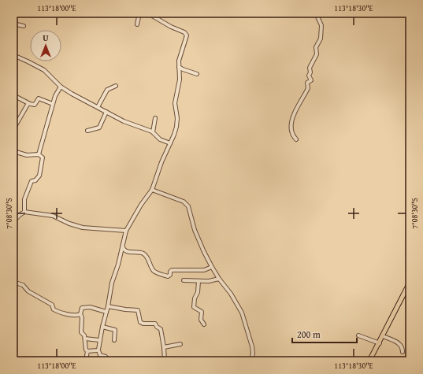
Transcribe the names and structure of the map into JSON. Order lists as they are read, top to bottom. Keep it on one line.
{"scale_bar":"200 m","north":"top","coordinates":["113°18'00\"E","113°18'30\"E","7°08'30\"S"]}
